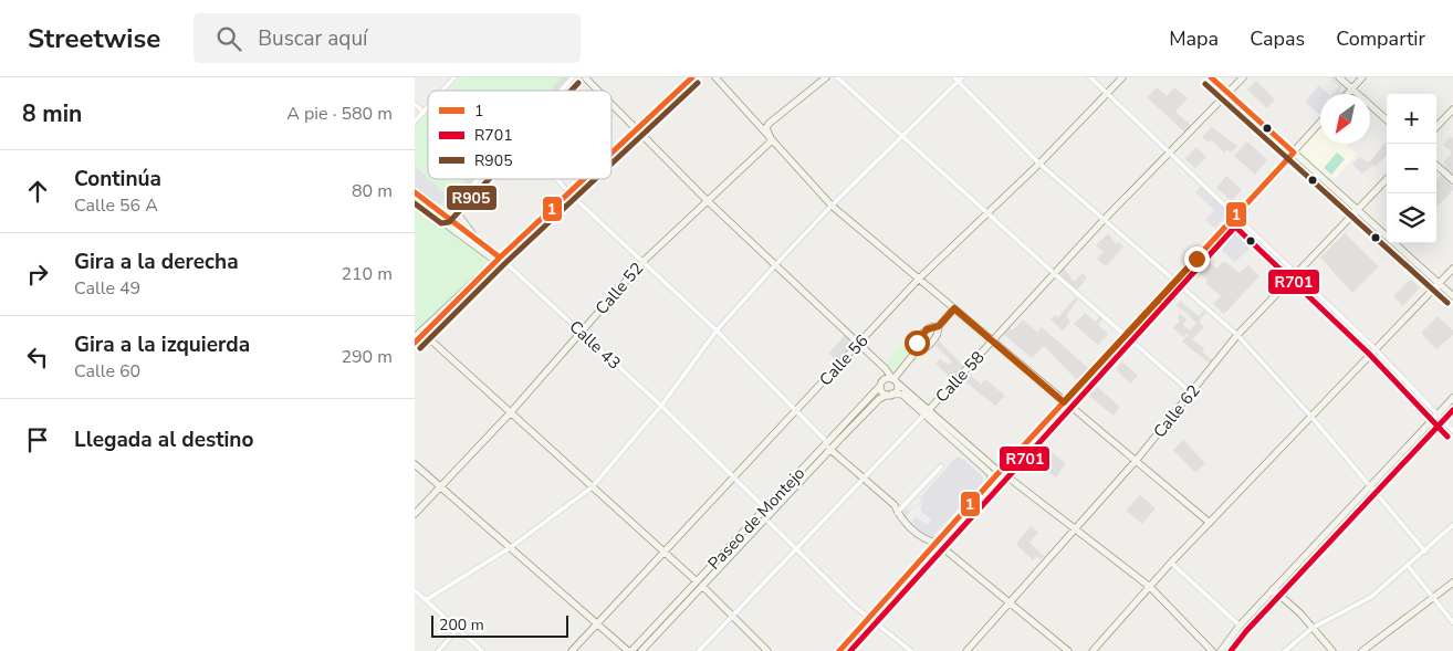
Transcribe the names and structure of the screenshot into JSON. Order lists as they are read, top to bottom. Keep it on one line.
{"streets":{"street":["Calle 52","Calle 43","Calle 56","Calle 58","Calle 62","Paseo de Montejo"]},"crossings":[["Calle 52","Calle 43"],["Calle 43","Calle 56"],["Calle 43","Paseo de Montejo"]],"lines":["transit line 1","transit line R905","transit line R701"],"legend":["1","R701","R905"],"scale_bar":"200 m","north":"bottom left","page":{"header":"Streetwise","search":"Buscar aquí","nav":["Mapa","Capas","Compartir"],"heading":["8 min","A pie · 580 m"],"map_buttons":["+","−"],"list":[["Continúa","Calle 56 A","80 m"],["Gira a la derecha","Calle 49","210 m"],["Gira a la izquierda","Calle 60","290 m"],"Llegada al destino"],"scale":"200 m"}}
